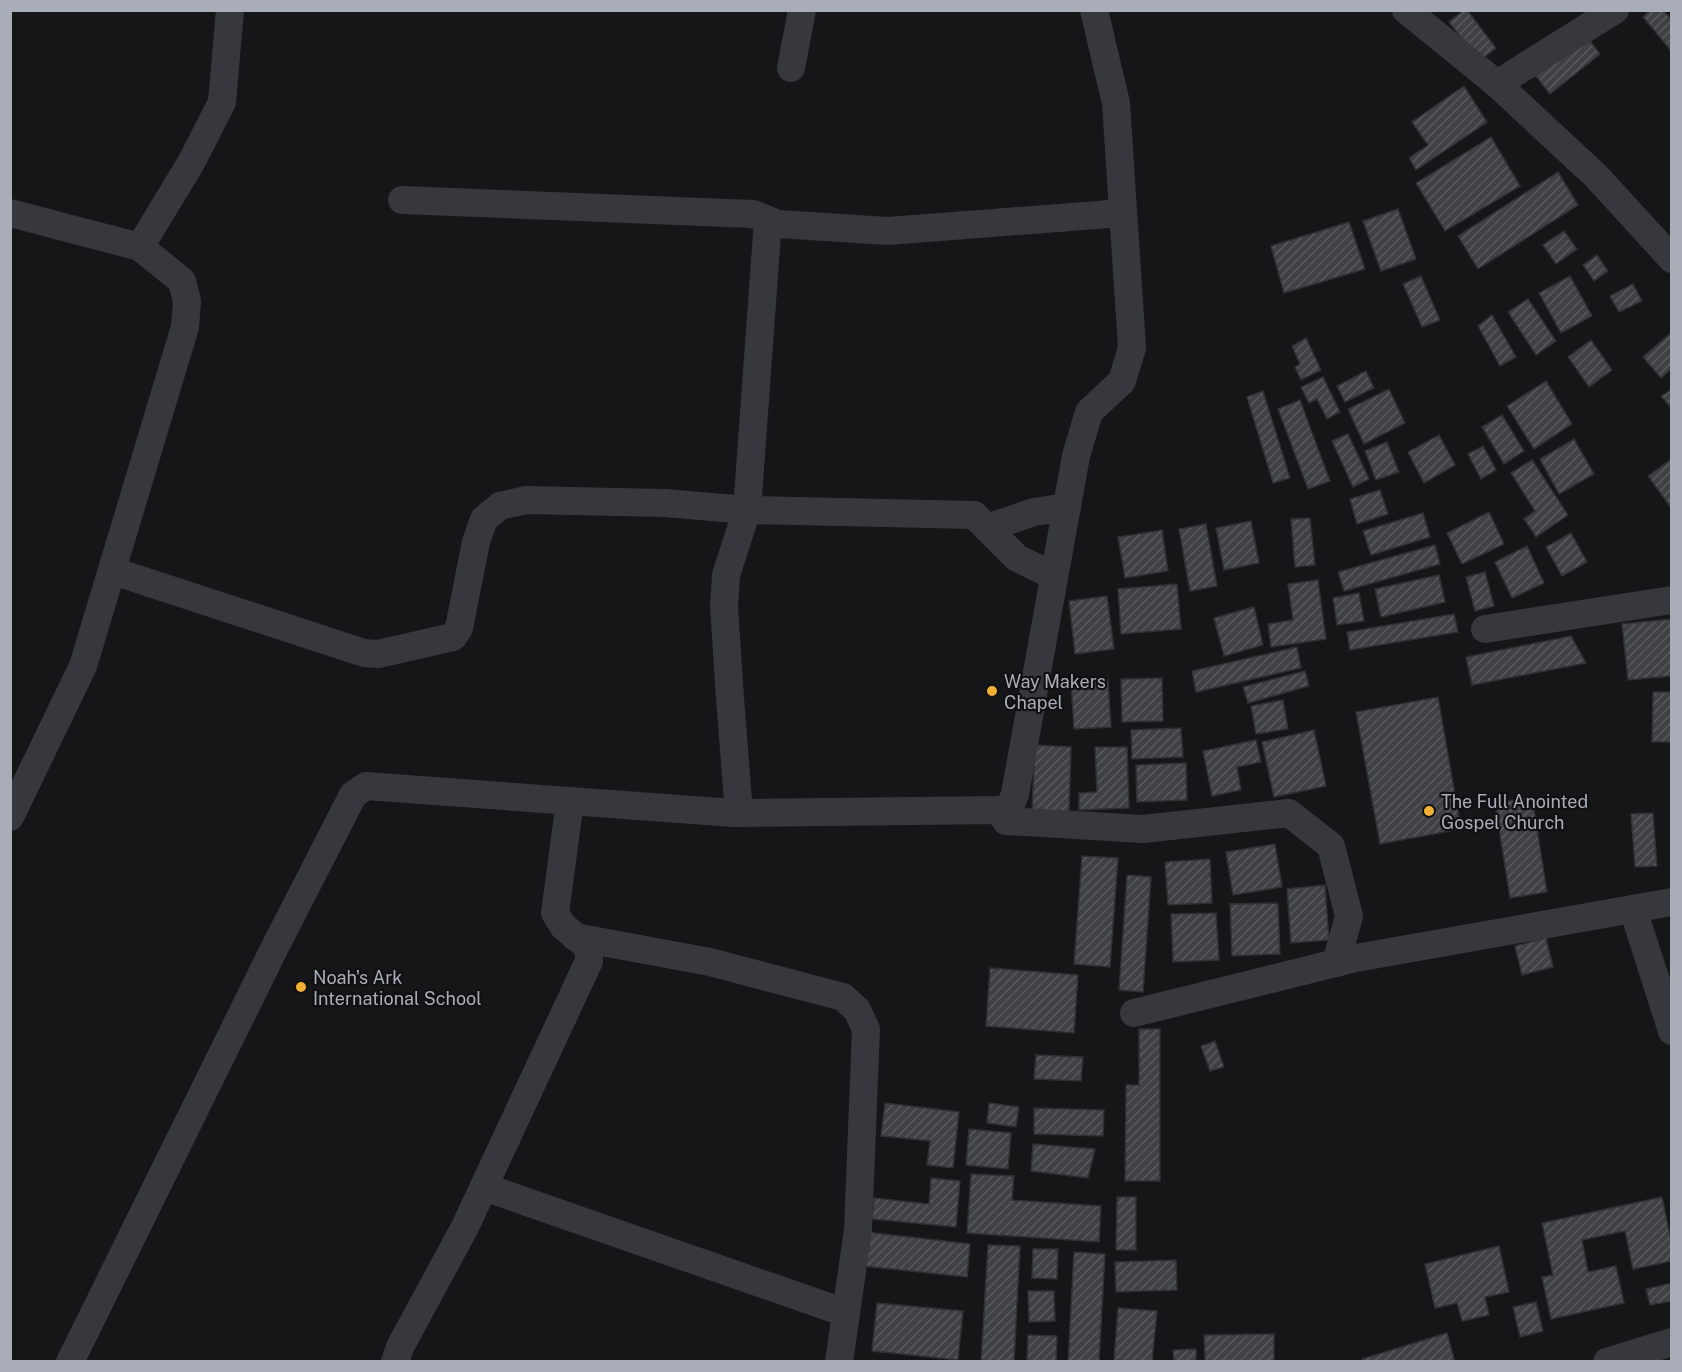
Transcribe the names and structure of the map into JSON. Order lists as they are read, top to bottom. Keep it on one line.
{"places":["Way Makers Chapel","The Full Anointed Gospel Church","Noah's Ark International School"]}
